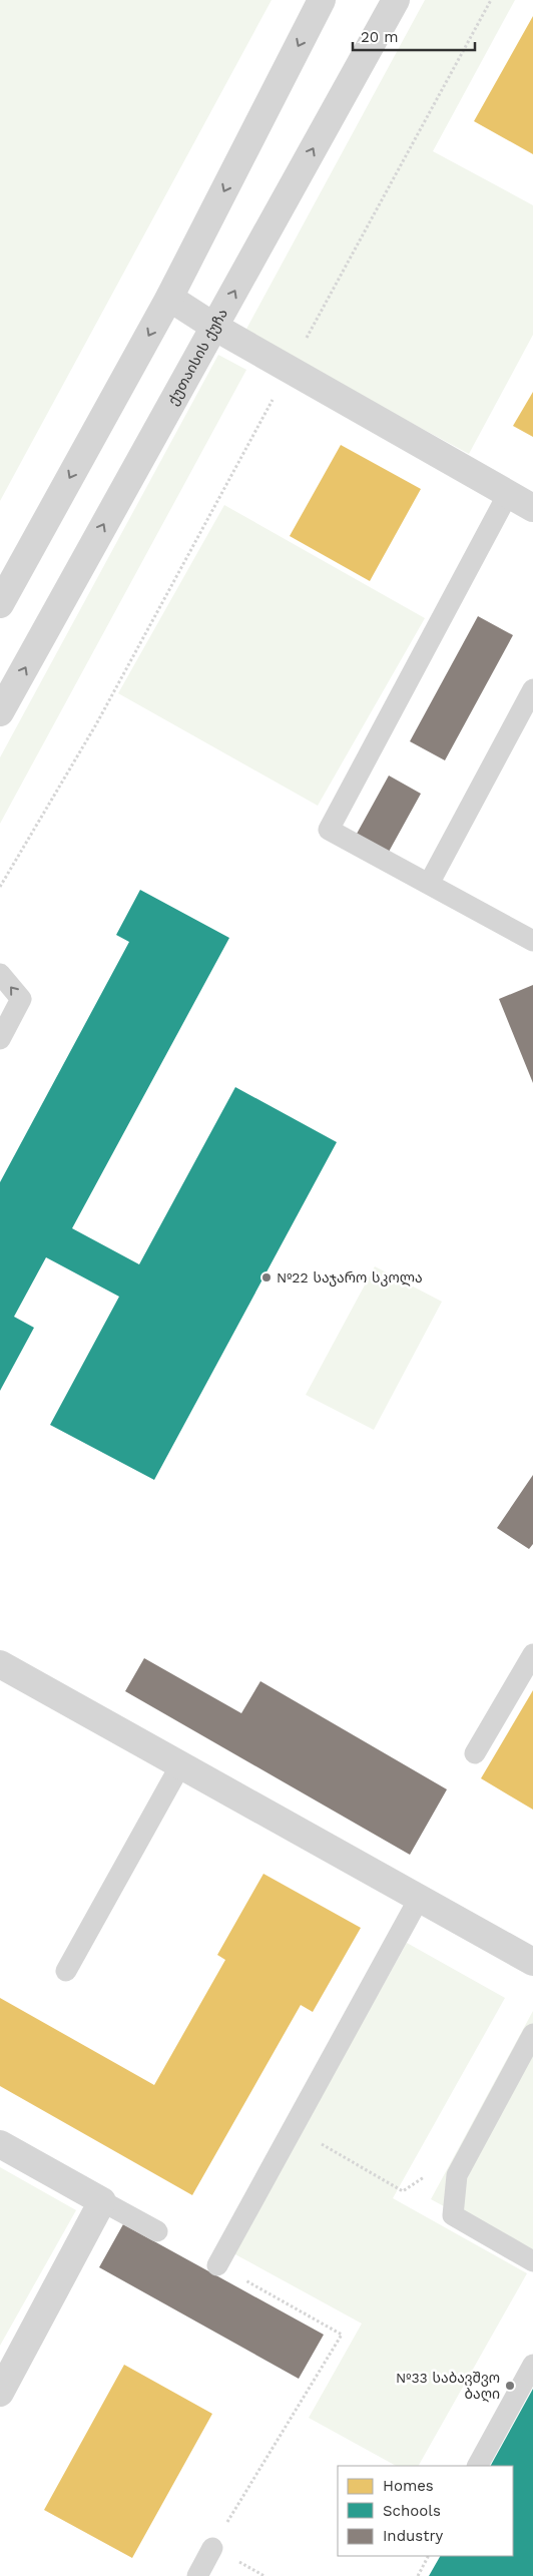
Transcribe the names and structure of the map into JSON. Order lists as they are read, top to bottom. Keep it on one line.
{"streets":{"street":["ქუთაისის ქუჩა"]},"places":["№22 საჯარო სკოლა","№33 საბავშვო ბაღი"],"legend":["Homes","Schools","Industry"],"scale_bar":"20 m"}
